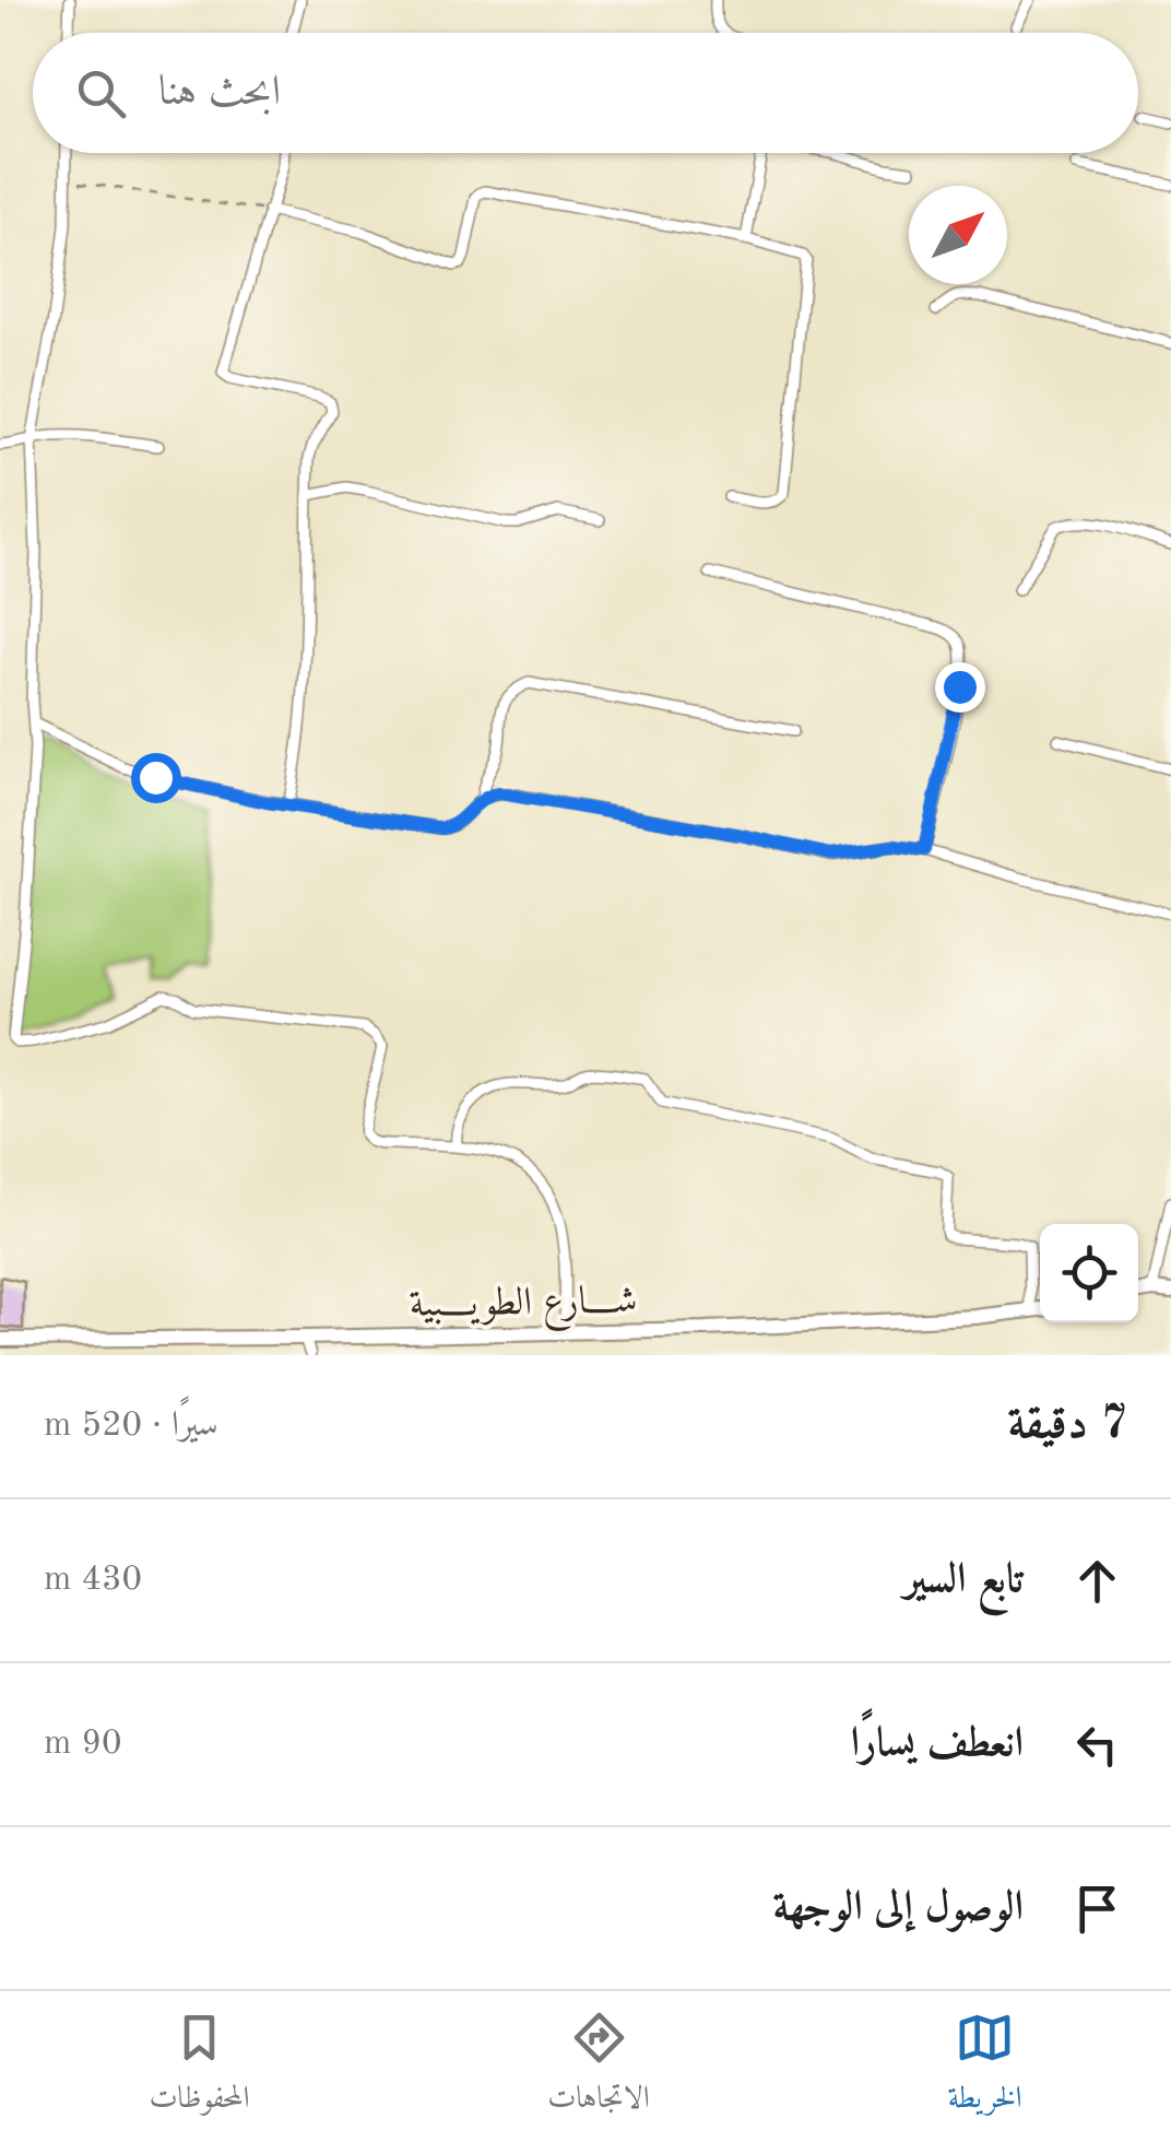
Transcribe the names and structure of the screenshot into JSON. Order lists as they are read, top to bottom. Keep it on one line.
{"streets":{"street":["شــــارع الطويــــبية"]},"north":"top right","page":{"search":"ابحث هنا","heading":["7 دقيقة","سيرًا · 520 m"],"list":[["تابع السير","430 m"],["انعطف يسارًا","90 m"],"الوصول إلى الوجهة"],"nav":["الخريطة","الاتجاهات","المحفوظات"]}}
